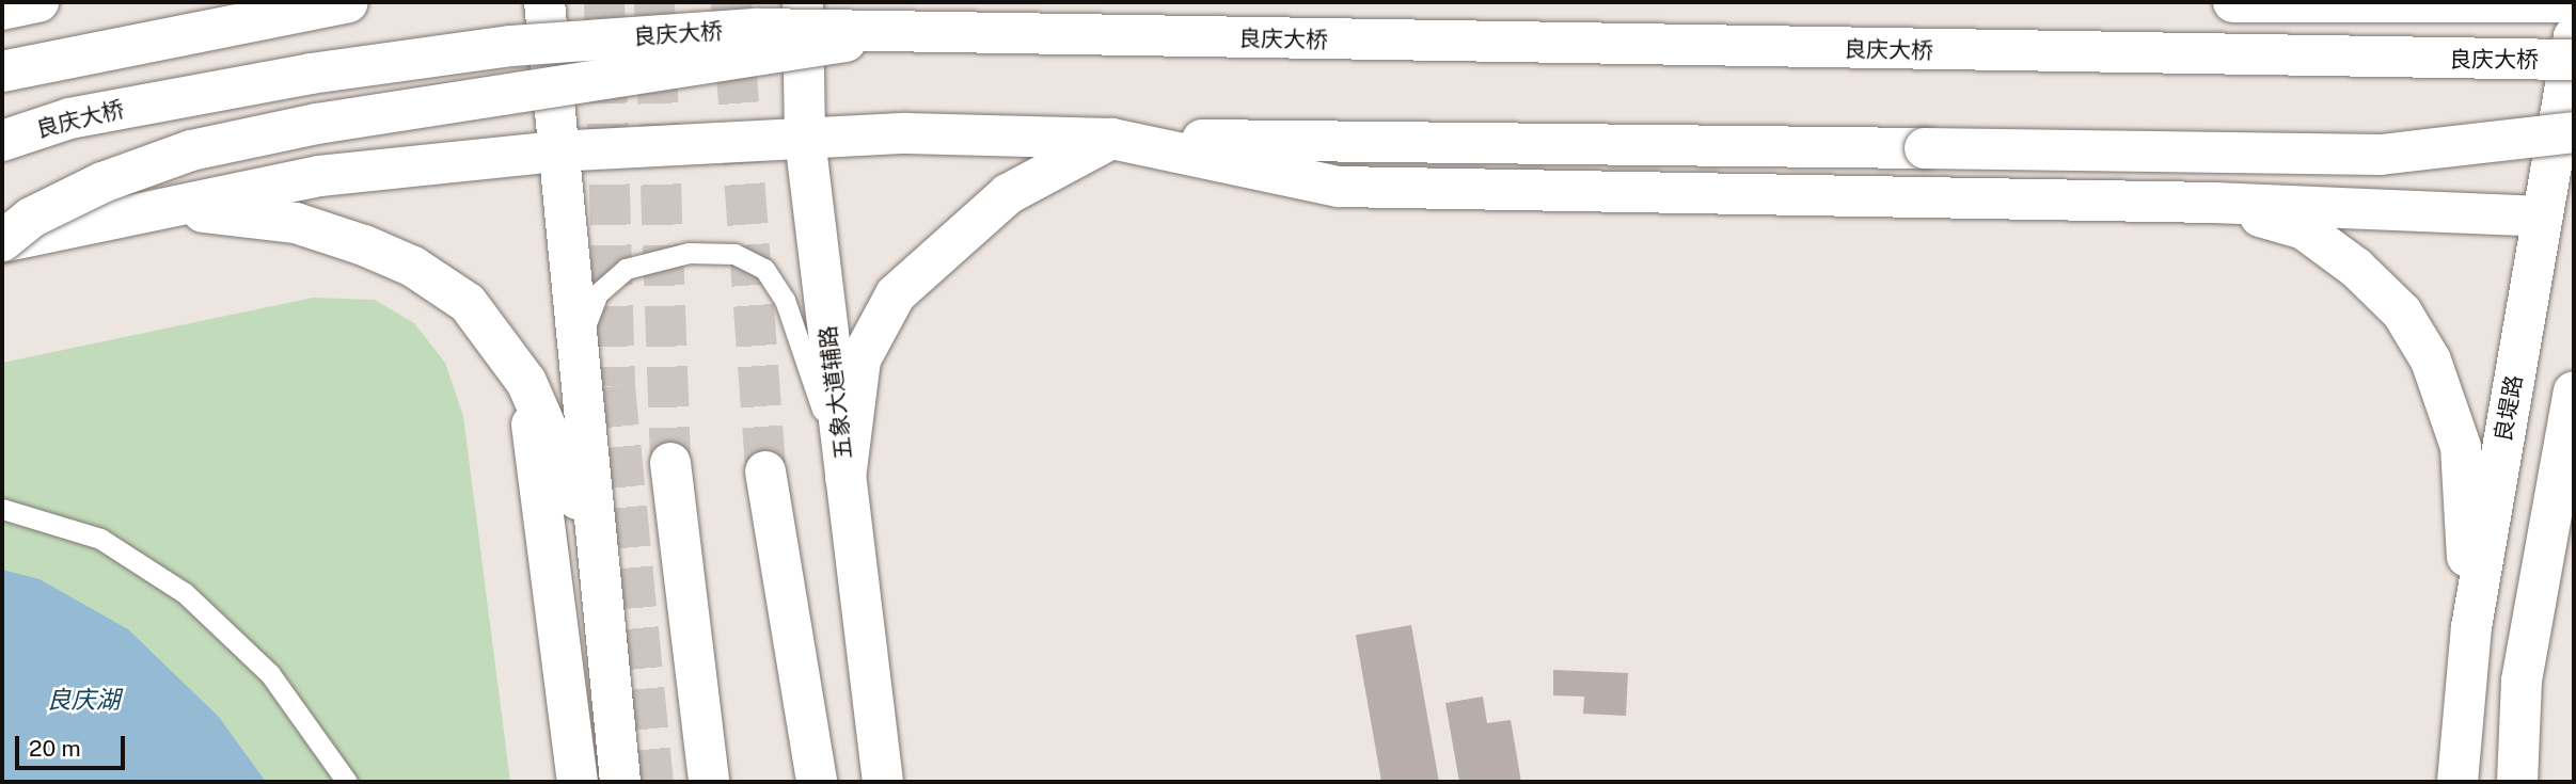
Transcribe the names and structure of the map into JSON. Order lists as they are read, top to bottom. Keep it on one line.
{"streets":{"main road":["良庆大桥","五象大道辅路","良堤路"]},"water":["良庆湖"],"scale_bar":"20 m"}
